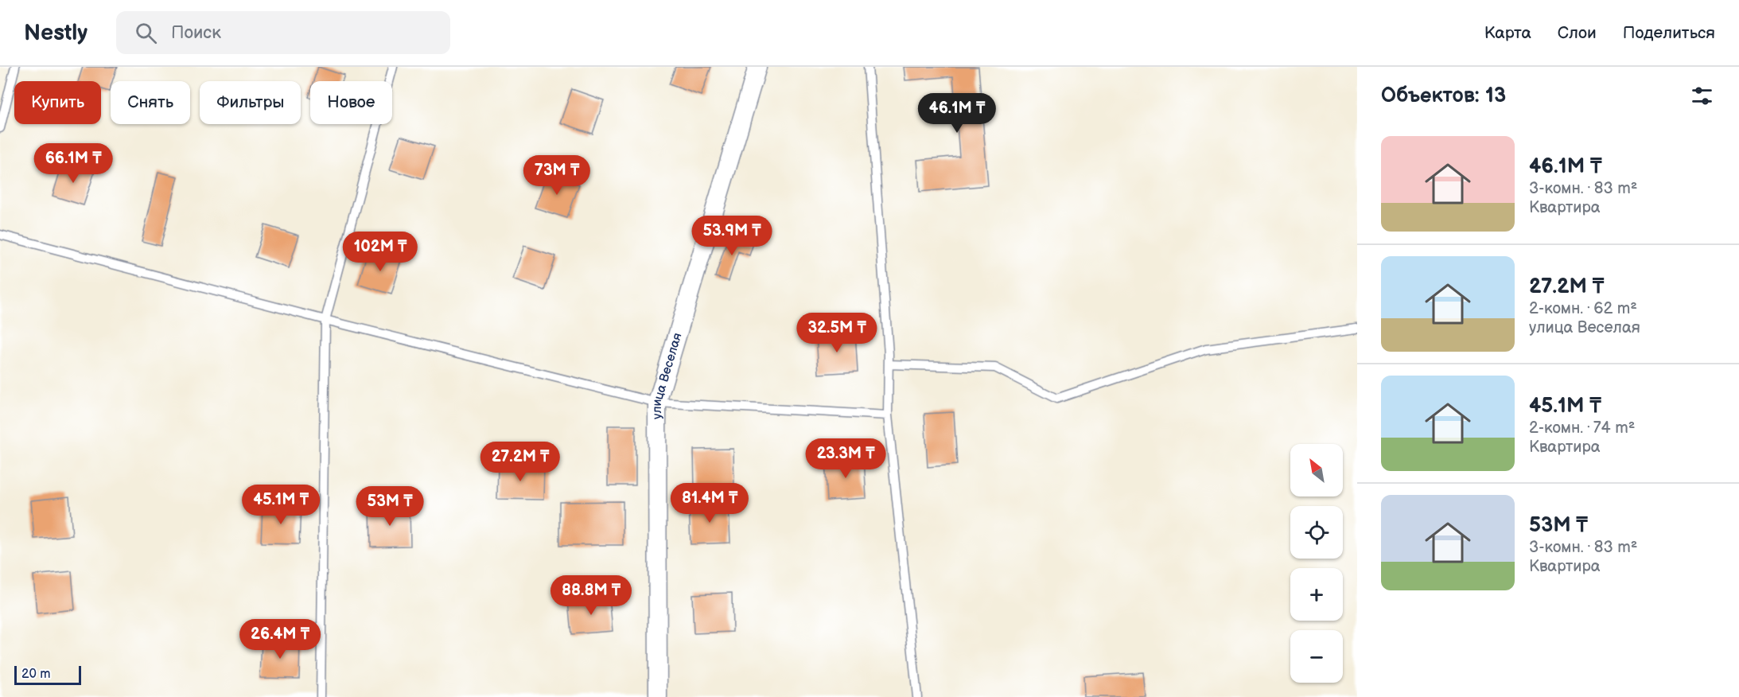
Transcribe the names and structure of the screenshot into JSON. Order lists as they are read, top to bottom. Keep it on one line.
{"streets":{"street":["улица Веселая"]},"scale_bar":"20 m","north":"top left","page":{"header":"Nestly","search":"Поиск","nav":["Карта","Слои","Поделиться"],"heading":"Объектов: 13","chip":["Купить","Снять","Фильтры","Новое"],"price":["46.1M ₸","66.1M ₸","73M ₸","53.9M ₸","102M ₸","32.5M ₸","23.3M ₸","27.2M ₸","81.4M ₸","45.1M ₸","53M ₸","88.8M ₸","26.4M ₸"],"list":[{"name":"46.1M ₸","note":"3-комн. · 83 m² · Квартира"},{"name":"27.2M ₸","note":"2-комн. · 62 m² · улица Веселая"},{"name":"45.1M ₸","note":"2-комн. · 74 m² · Квартира"},{"name":"53M ₸","note":"3-комн. · 83 m² · Квартира"}],"map_buttons":["+","−"],"scale":"20 m"}}
